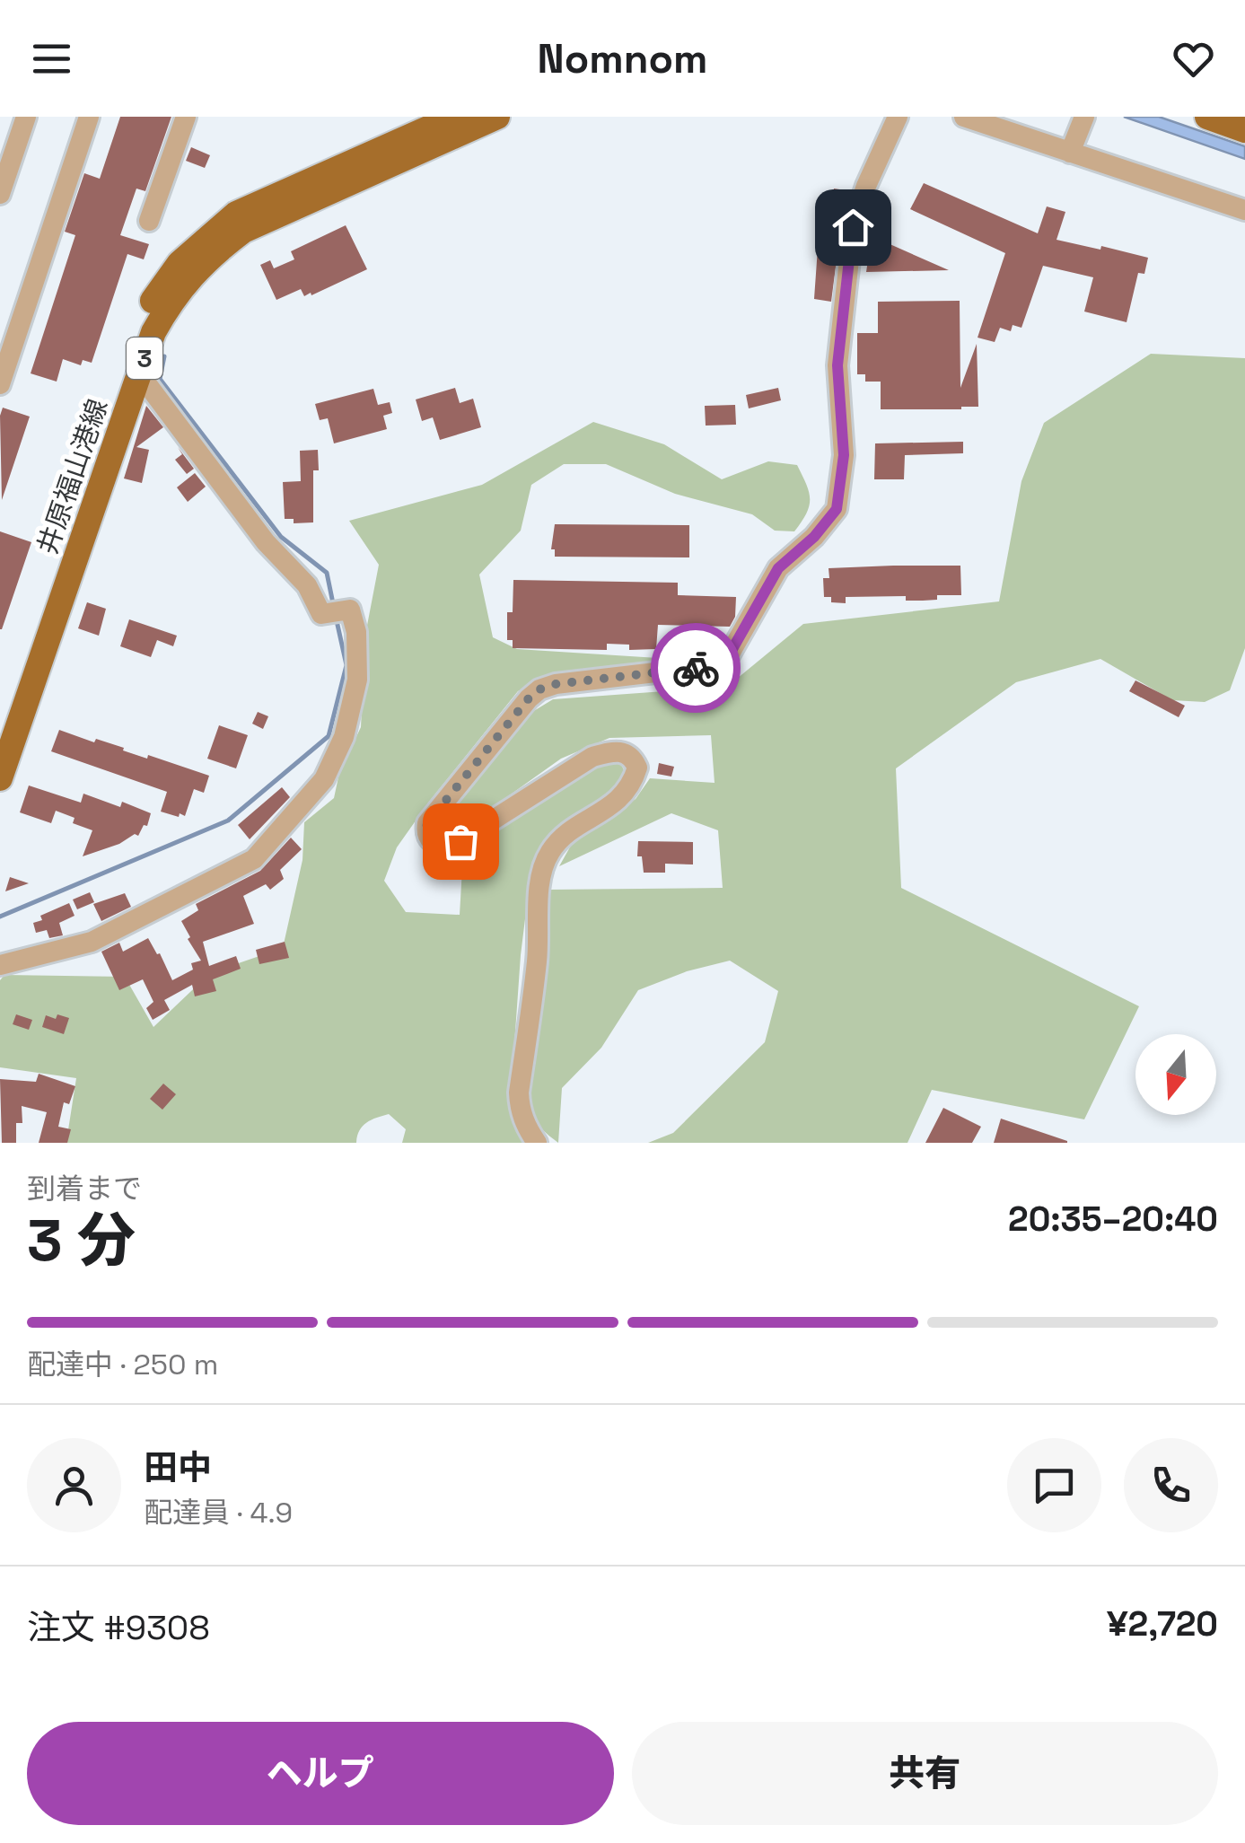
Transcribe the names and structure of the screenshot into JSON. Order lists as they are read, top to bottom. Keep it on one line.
{"streets":{"main road":["3","井原福山港線"]},"north":"bottom","page":{"header":"Nomnom","heading":["3 分","到着まで","20:35–20:40"],"panel":["田中","配達員 · 4.9","注文 #9308","¥2,720"],"bar":"配達中 · 250 m","buttons":["ヘルプ","共有"]}}
